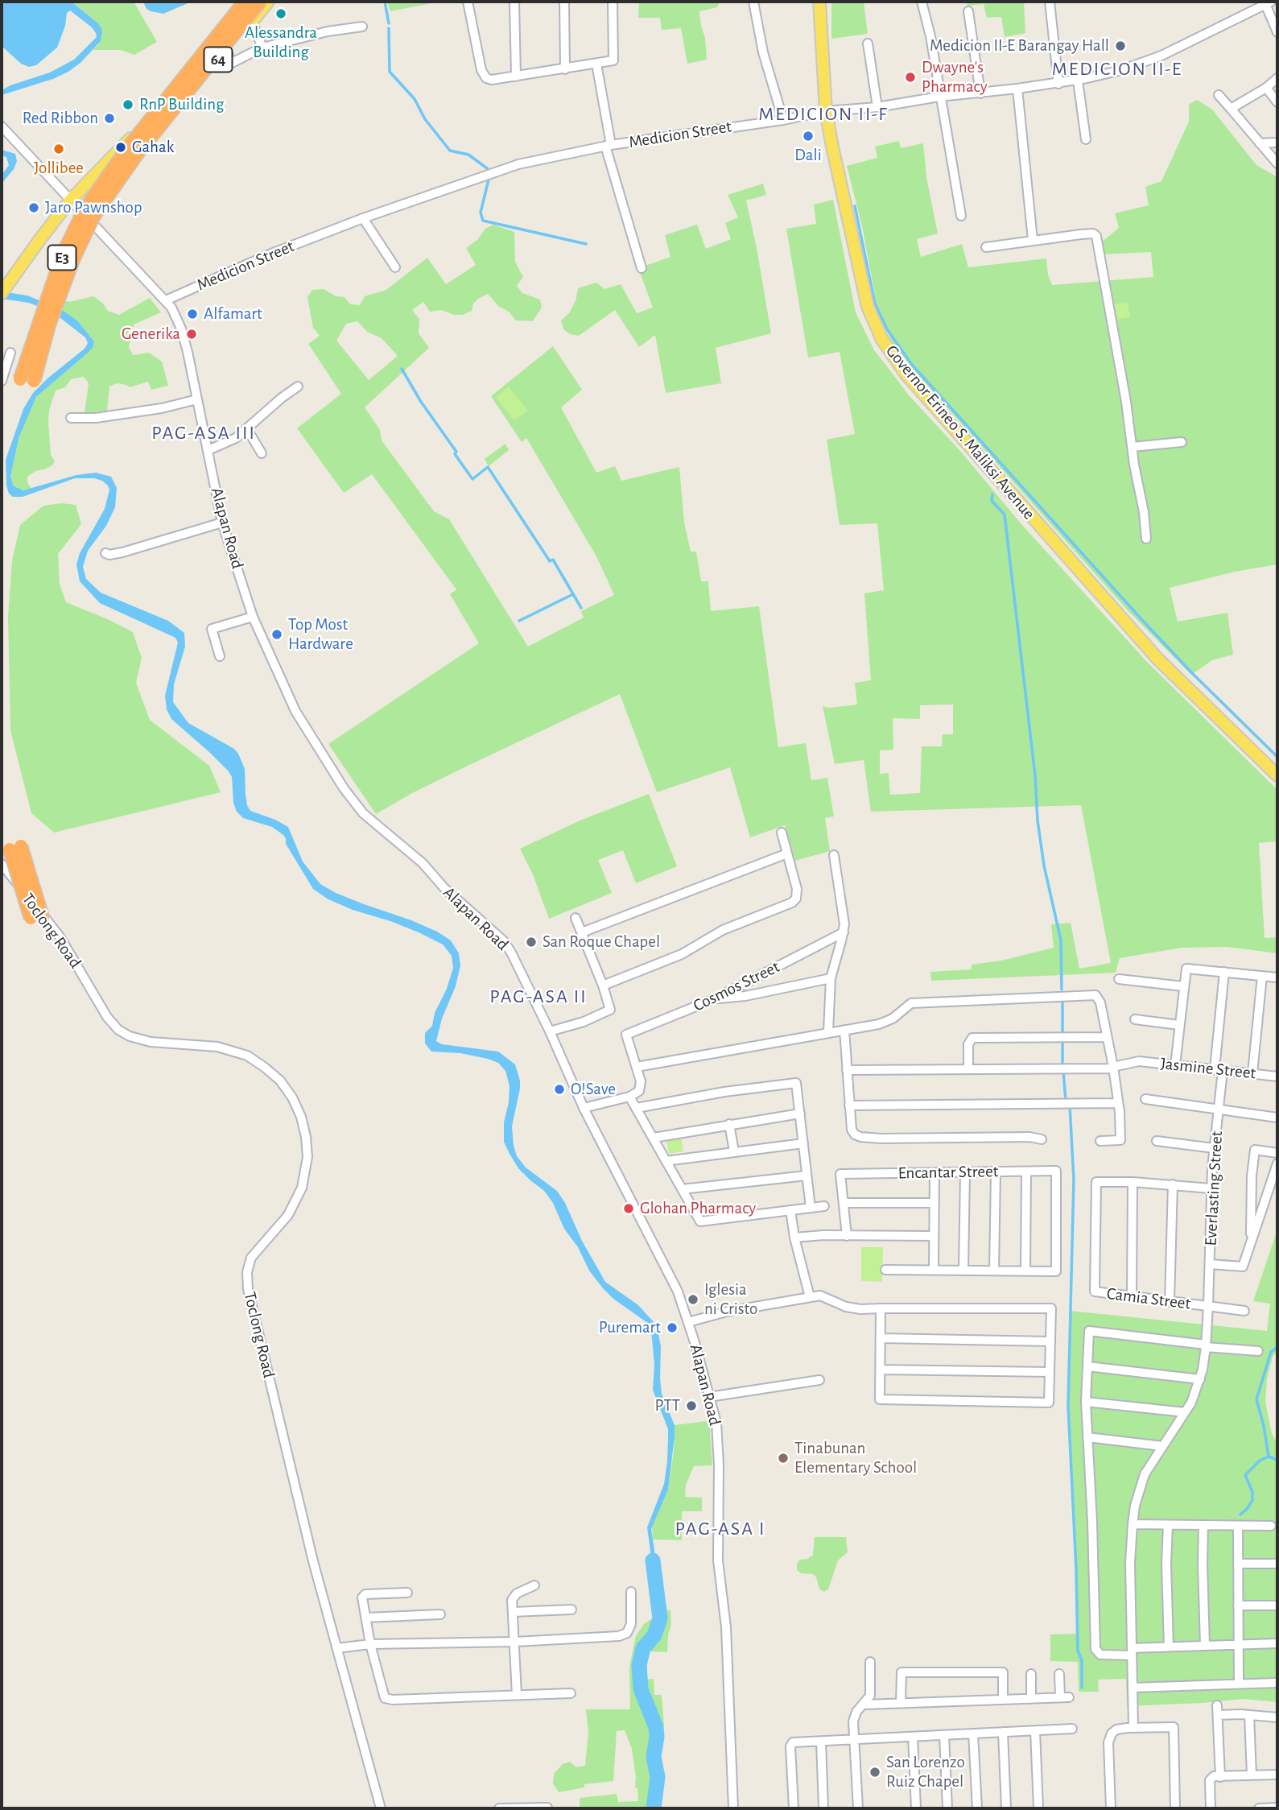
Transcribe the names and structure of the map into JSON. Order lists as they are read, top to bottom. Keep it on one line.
{"streets":{"highway":["E3"],"main road":["64","Governor Erineo S. Maliksi Avenue"],"street":["Medicion Street","Alapan Road","Toclong Road","Cosmos Street","Jasmine Street","Encantar Street","Everlasting Street","Camia Street"]},"crossings":[["64","E3"],["64","Alapan Road"],["Medicion Street","Governor Erineo S. Maliksi Avenue"],["Medicion Street","Alapan Road"],["Jasmine Street","Everlasting Street"],["Everlasting Street","Camia Street"]],"districts":["MEDICION II-E","MEDICION II-F","PAG-ASA III","PAG-ASA II","PAG-ASA I"],"places":["Alessandra Building","Medicion II-E Barangay Hall","Dwayne's Pharmacy","RnP Building","Red Ribbon","Dali","Gahak","Jollibee","Jaro Pawnshop","Alfamart","Generika","Top Most Hardware","San Roque Chapel","O!Save","Glohan Pharmacy","Iglesia ni Cristo","Puremart","PTT","Tinabunan Elementary School","San Lorenzo Ruiz Chapel"]}
